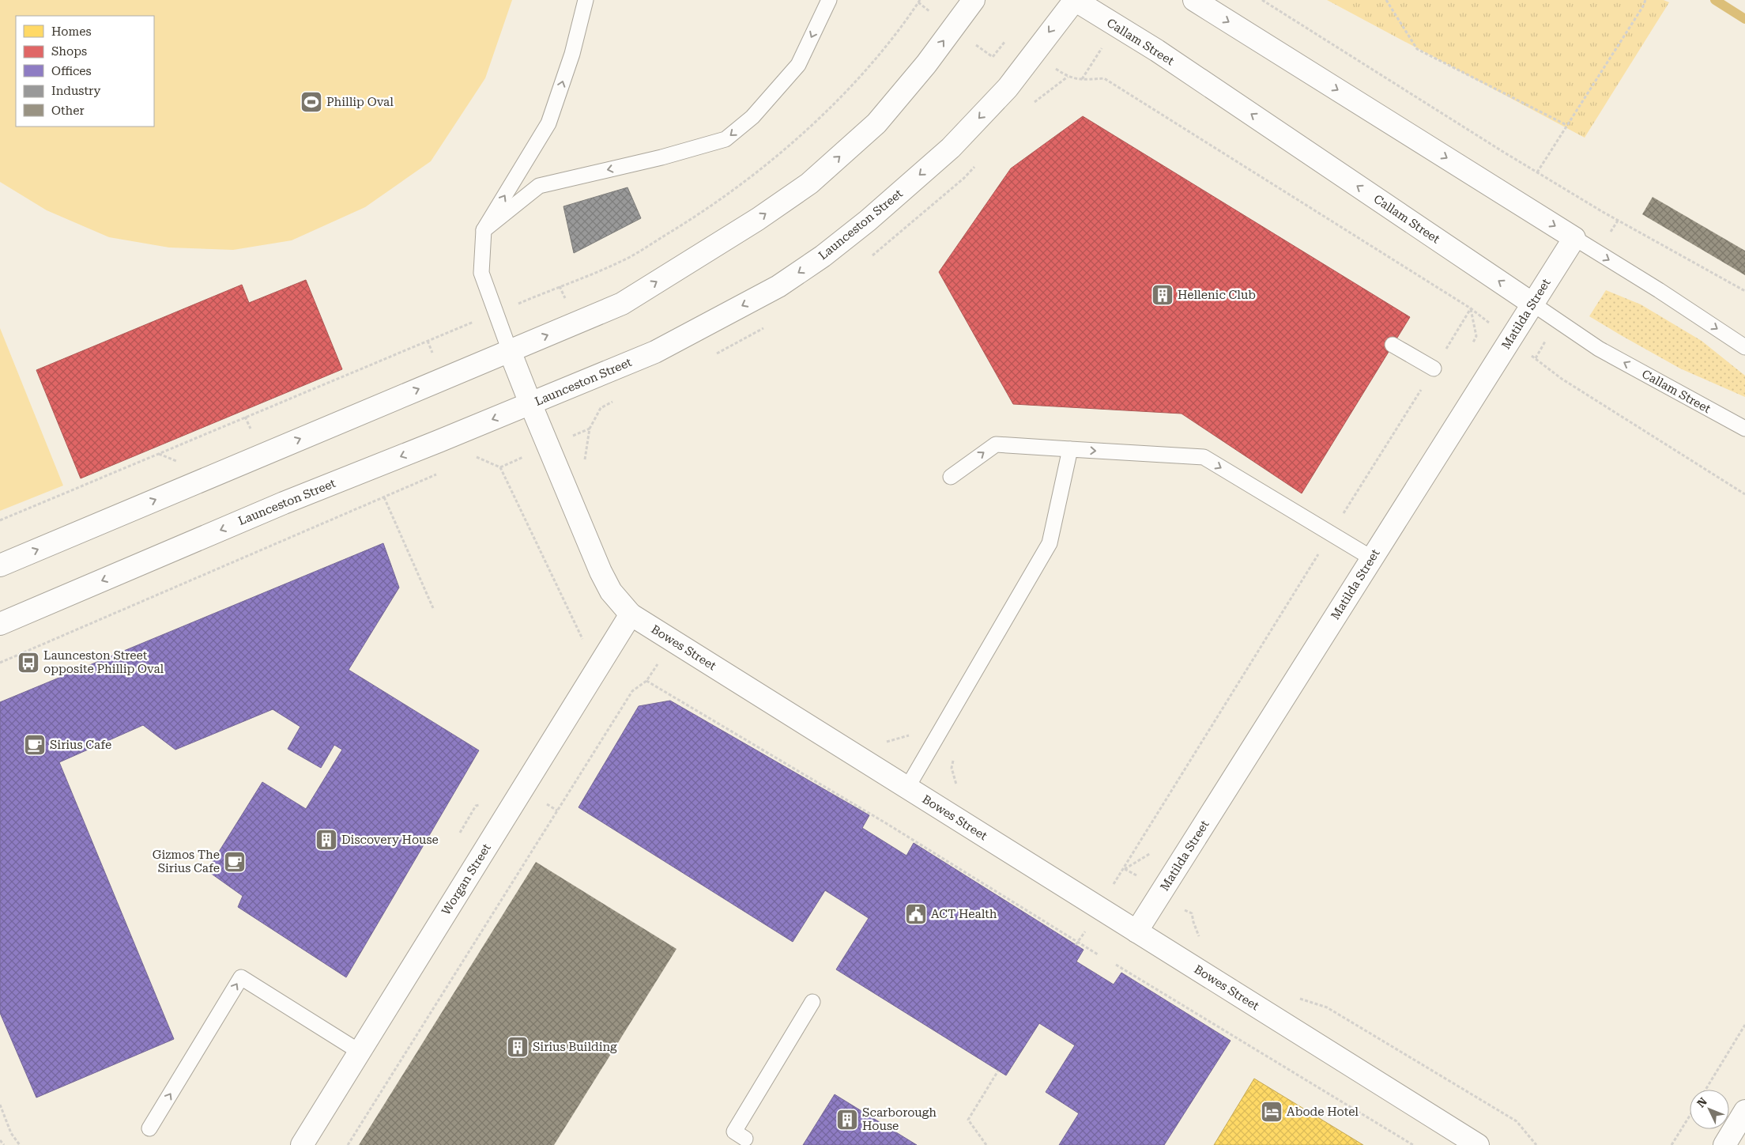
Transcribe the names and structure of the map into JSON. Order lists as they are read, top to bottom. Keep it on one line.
{"streets":{"street":["Callam Street","Launceston Street","Matilda Street","Bowes Street","Worgan Street"]},"crossings":[["Callam Street","Launceston Street"],["Callam Street","Matilda Street"],["Launceston Street","Bowes Street"],["Matilda Street","Bowes Street"],["Bowes Street","Worgan Street"]],"places":{"sports":["Phillip Oval"],"building":["Hellenic Club","Discovery House","Sirius Building","Scarborough House"],"bus stop":["Launceston Street opposite Phillip Oval"],"cafe":["Sirius Cafe","Gizmos The Sirius Cafe"],"public building":["ACT Health"],"hotel":["Abode Hotel"]},"legend":["Homes","Shops","Offices","Industry","Other"],"north":"top left"}
